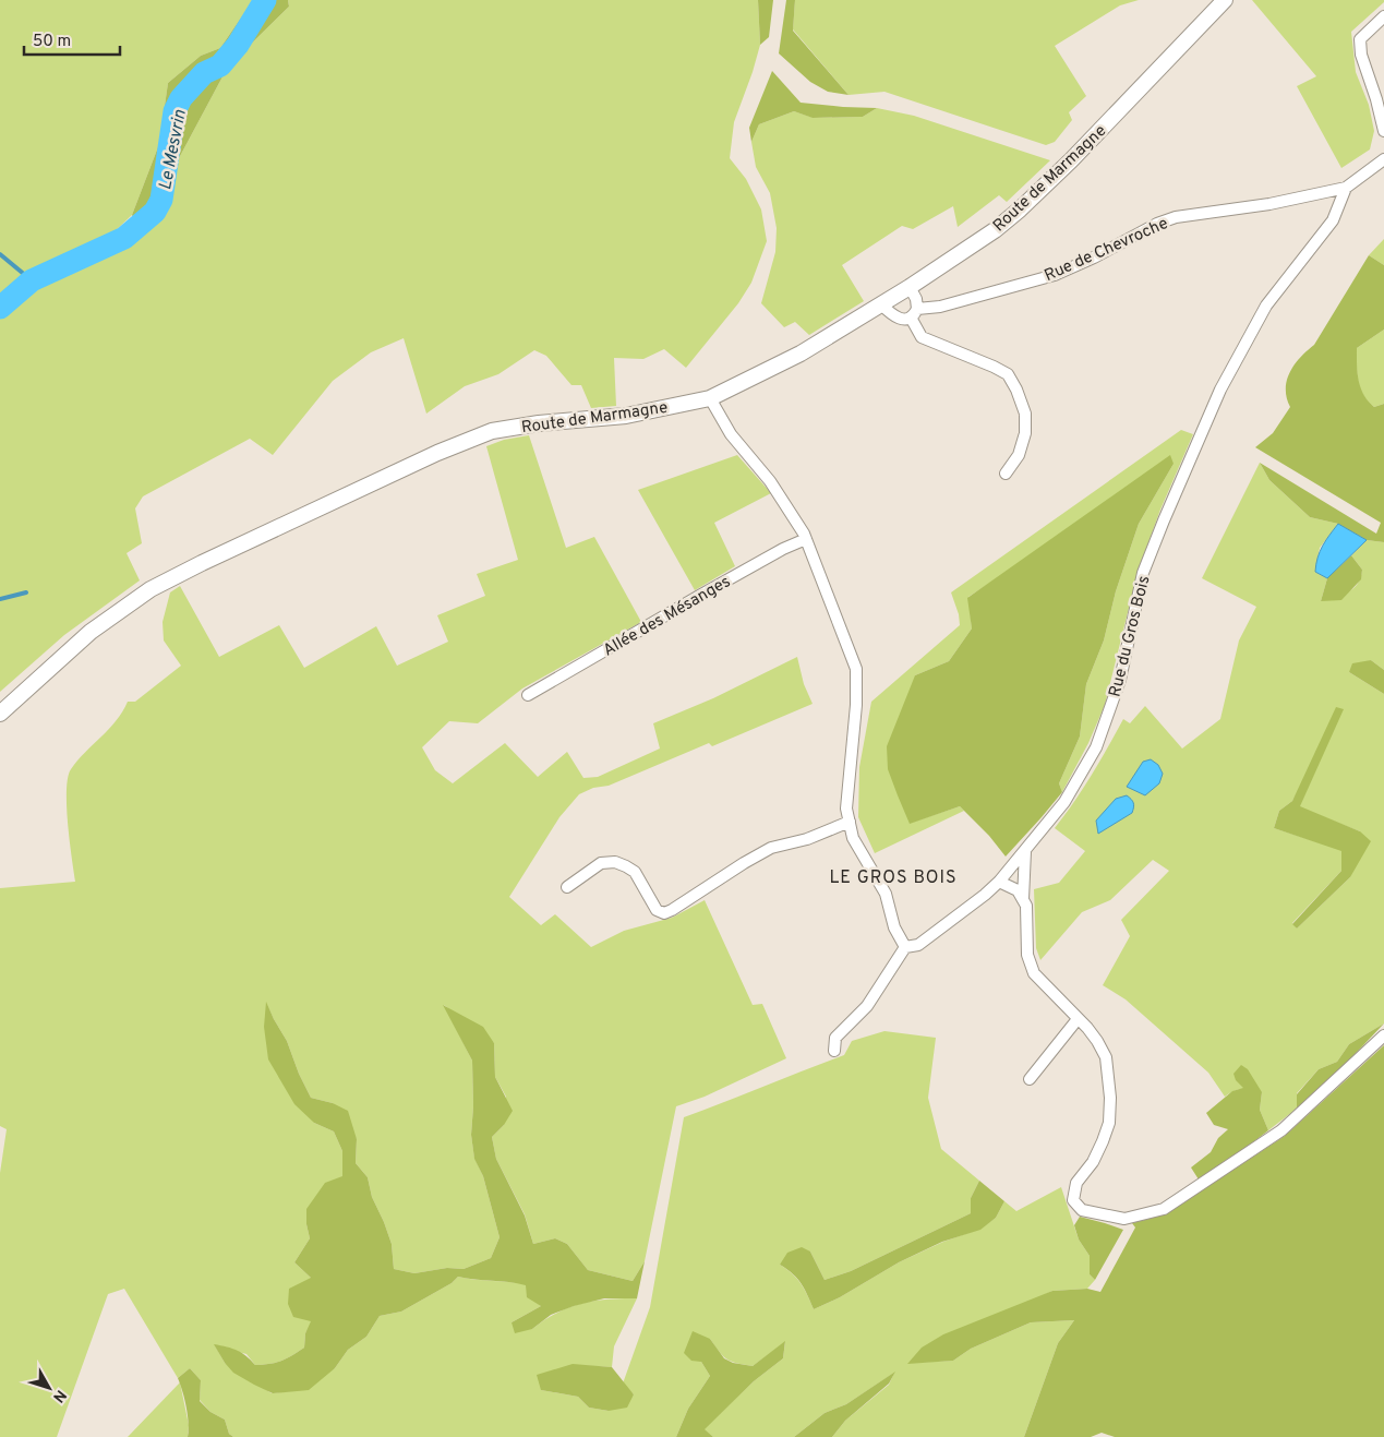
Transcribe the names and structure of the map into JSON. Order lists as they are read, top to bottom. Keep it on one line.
{"streets":{"main road":["Route de Marmagne"],"street":["Rue de Chevroche","Allée des Mésanges","Rue du Gros Bois"]},"crossings":[["Rue de Chevroche","Rue du Gros Bois"]],"districts":["LE GROS BOIS"],"water":["Le Mesvrin"],"scale_bar":"50 m","north":"bottom right"}
